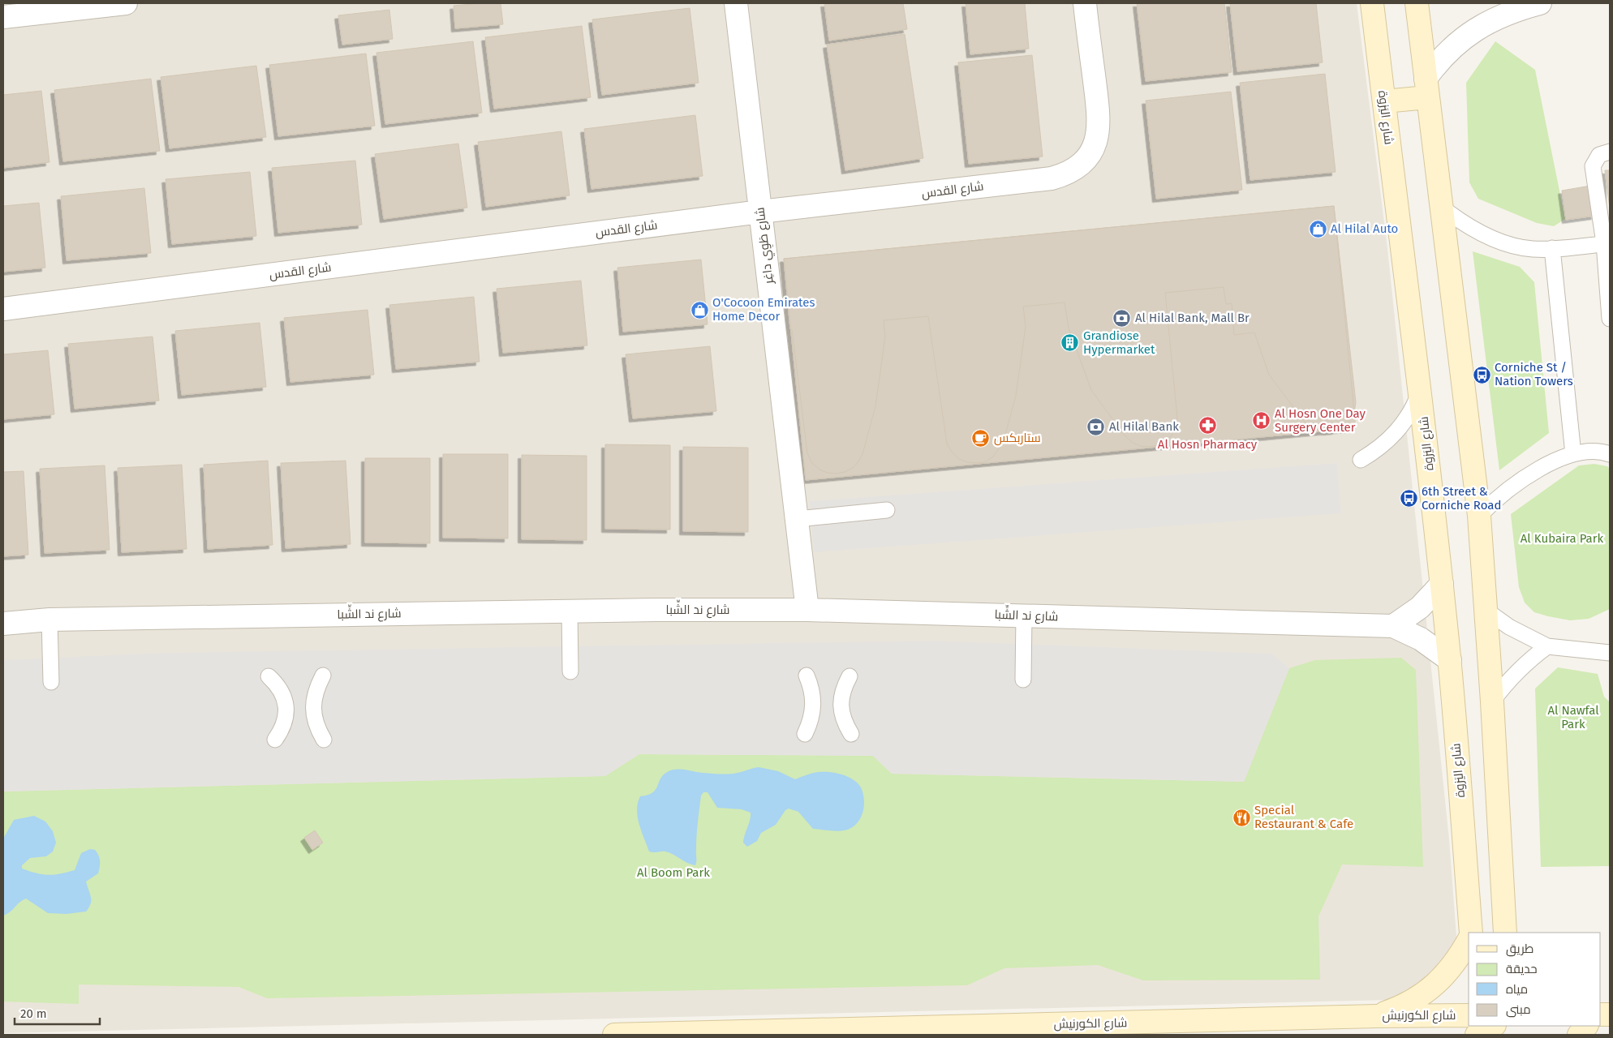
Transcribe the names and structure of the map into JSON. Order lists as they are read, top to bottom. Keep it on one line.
{"streets":{"street":["شارع اليَزوة","شارع القدس","شارع طَوِي داغِر","شارع ند الشِّبا","شارع الكورنيش"]},"crossings":[["شارع اليَزوة","شارع ند الشِّبا"],["شارع القدس","شارع طَوِي داغِر"],["شارع طَوِي داغِر","شارع ند الشِّبا"]],"parks":["Al Kubaira Park","Al Nawfal Park","Al Boom Park"],"places":{"shop":["Al Hilal Auto","O'Cocoon Emirates Home Decor"],"bank":["Al Hilal Bank, Mall Br","Al Hilal Bank"],"building":["Grandiose Hypermarket"],"bus stop":["Corniche St / Nation Towers","6th Street & Corniche Road"],"hospital":["Al Hosn One Day Surgery Center"],"pharmacy":["Al Hosn Pharmacy"],"cafe":["ستاربكس"],"restaurant":["Special Restaurant & Cafe"]},"legend":["طريق","حديقة","مياه","مبنى"],"scale_bar":"20 m"}
